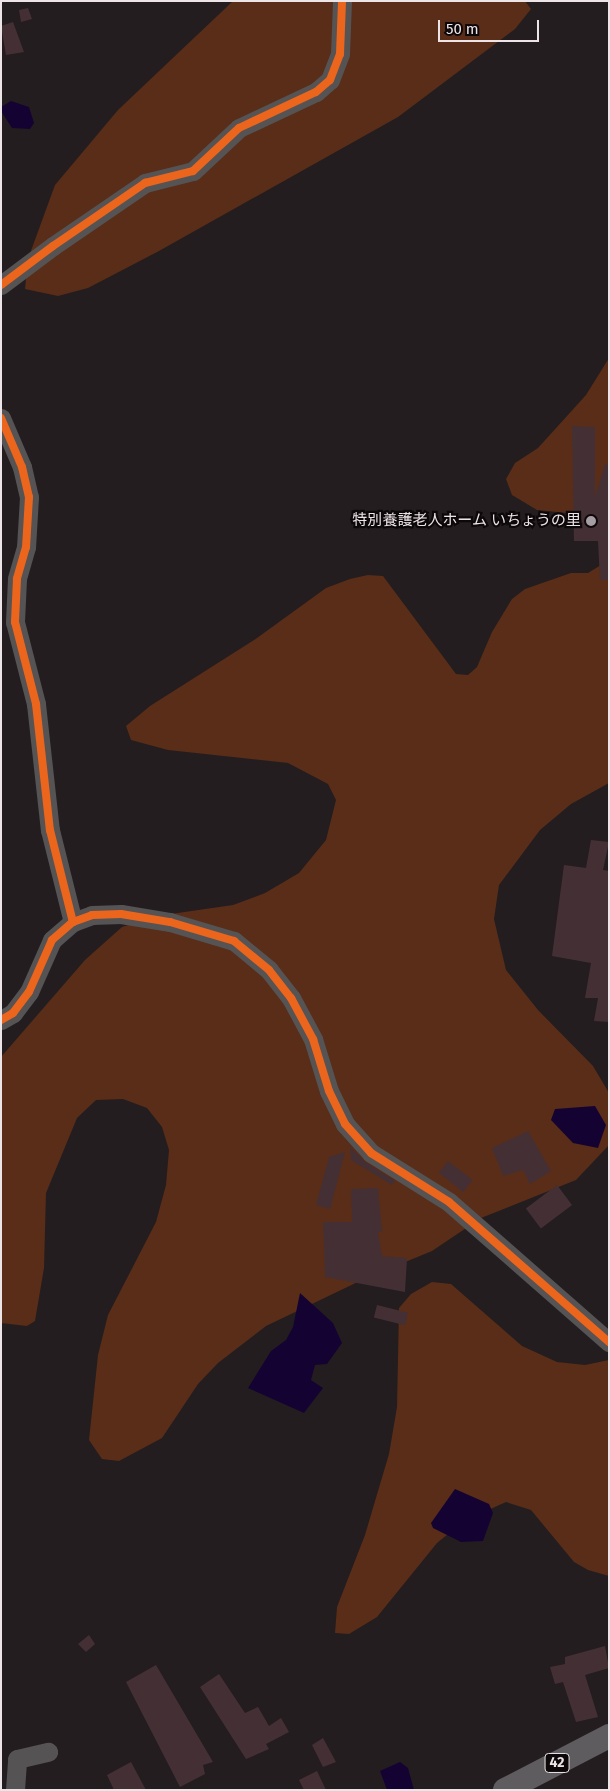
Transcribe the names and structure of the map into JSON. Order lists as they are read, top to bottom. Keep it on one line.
{"streets":{"main road":["42"]},"places":["特別養護老人ホーム いちょうの里"],"scale_bar":"50 m"}
